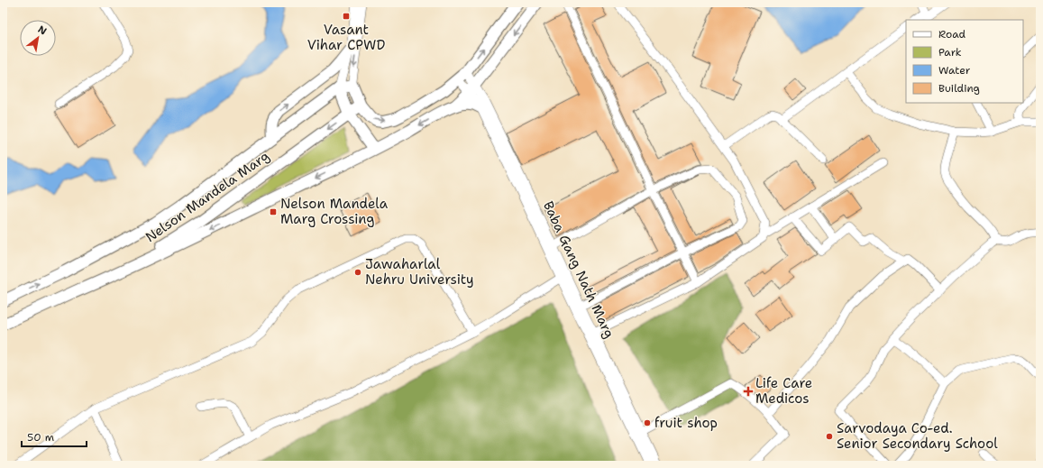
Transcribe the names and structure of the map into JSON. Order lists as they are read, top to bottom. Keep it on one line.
{"streets":{"main road":["Nelson Mandela Marg"],"street":["Baba Gang Nath Marg"]},"places":{"transit":["Vasant Vihar CPWD","Nelson Mandela Marg Crossing"],"other":["Jawaharlal Nehru University","fruit shop","Sarvodaya Co-ed. Senior Secondary School"],"health":["Life Care Medicos"]},"legend":["Road","Park","Water","Building"],"scale_bar":"50 m","north":"top right"}
